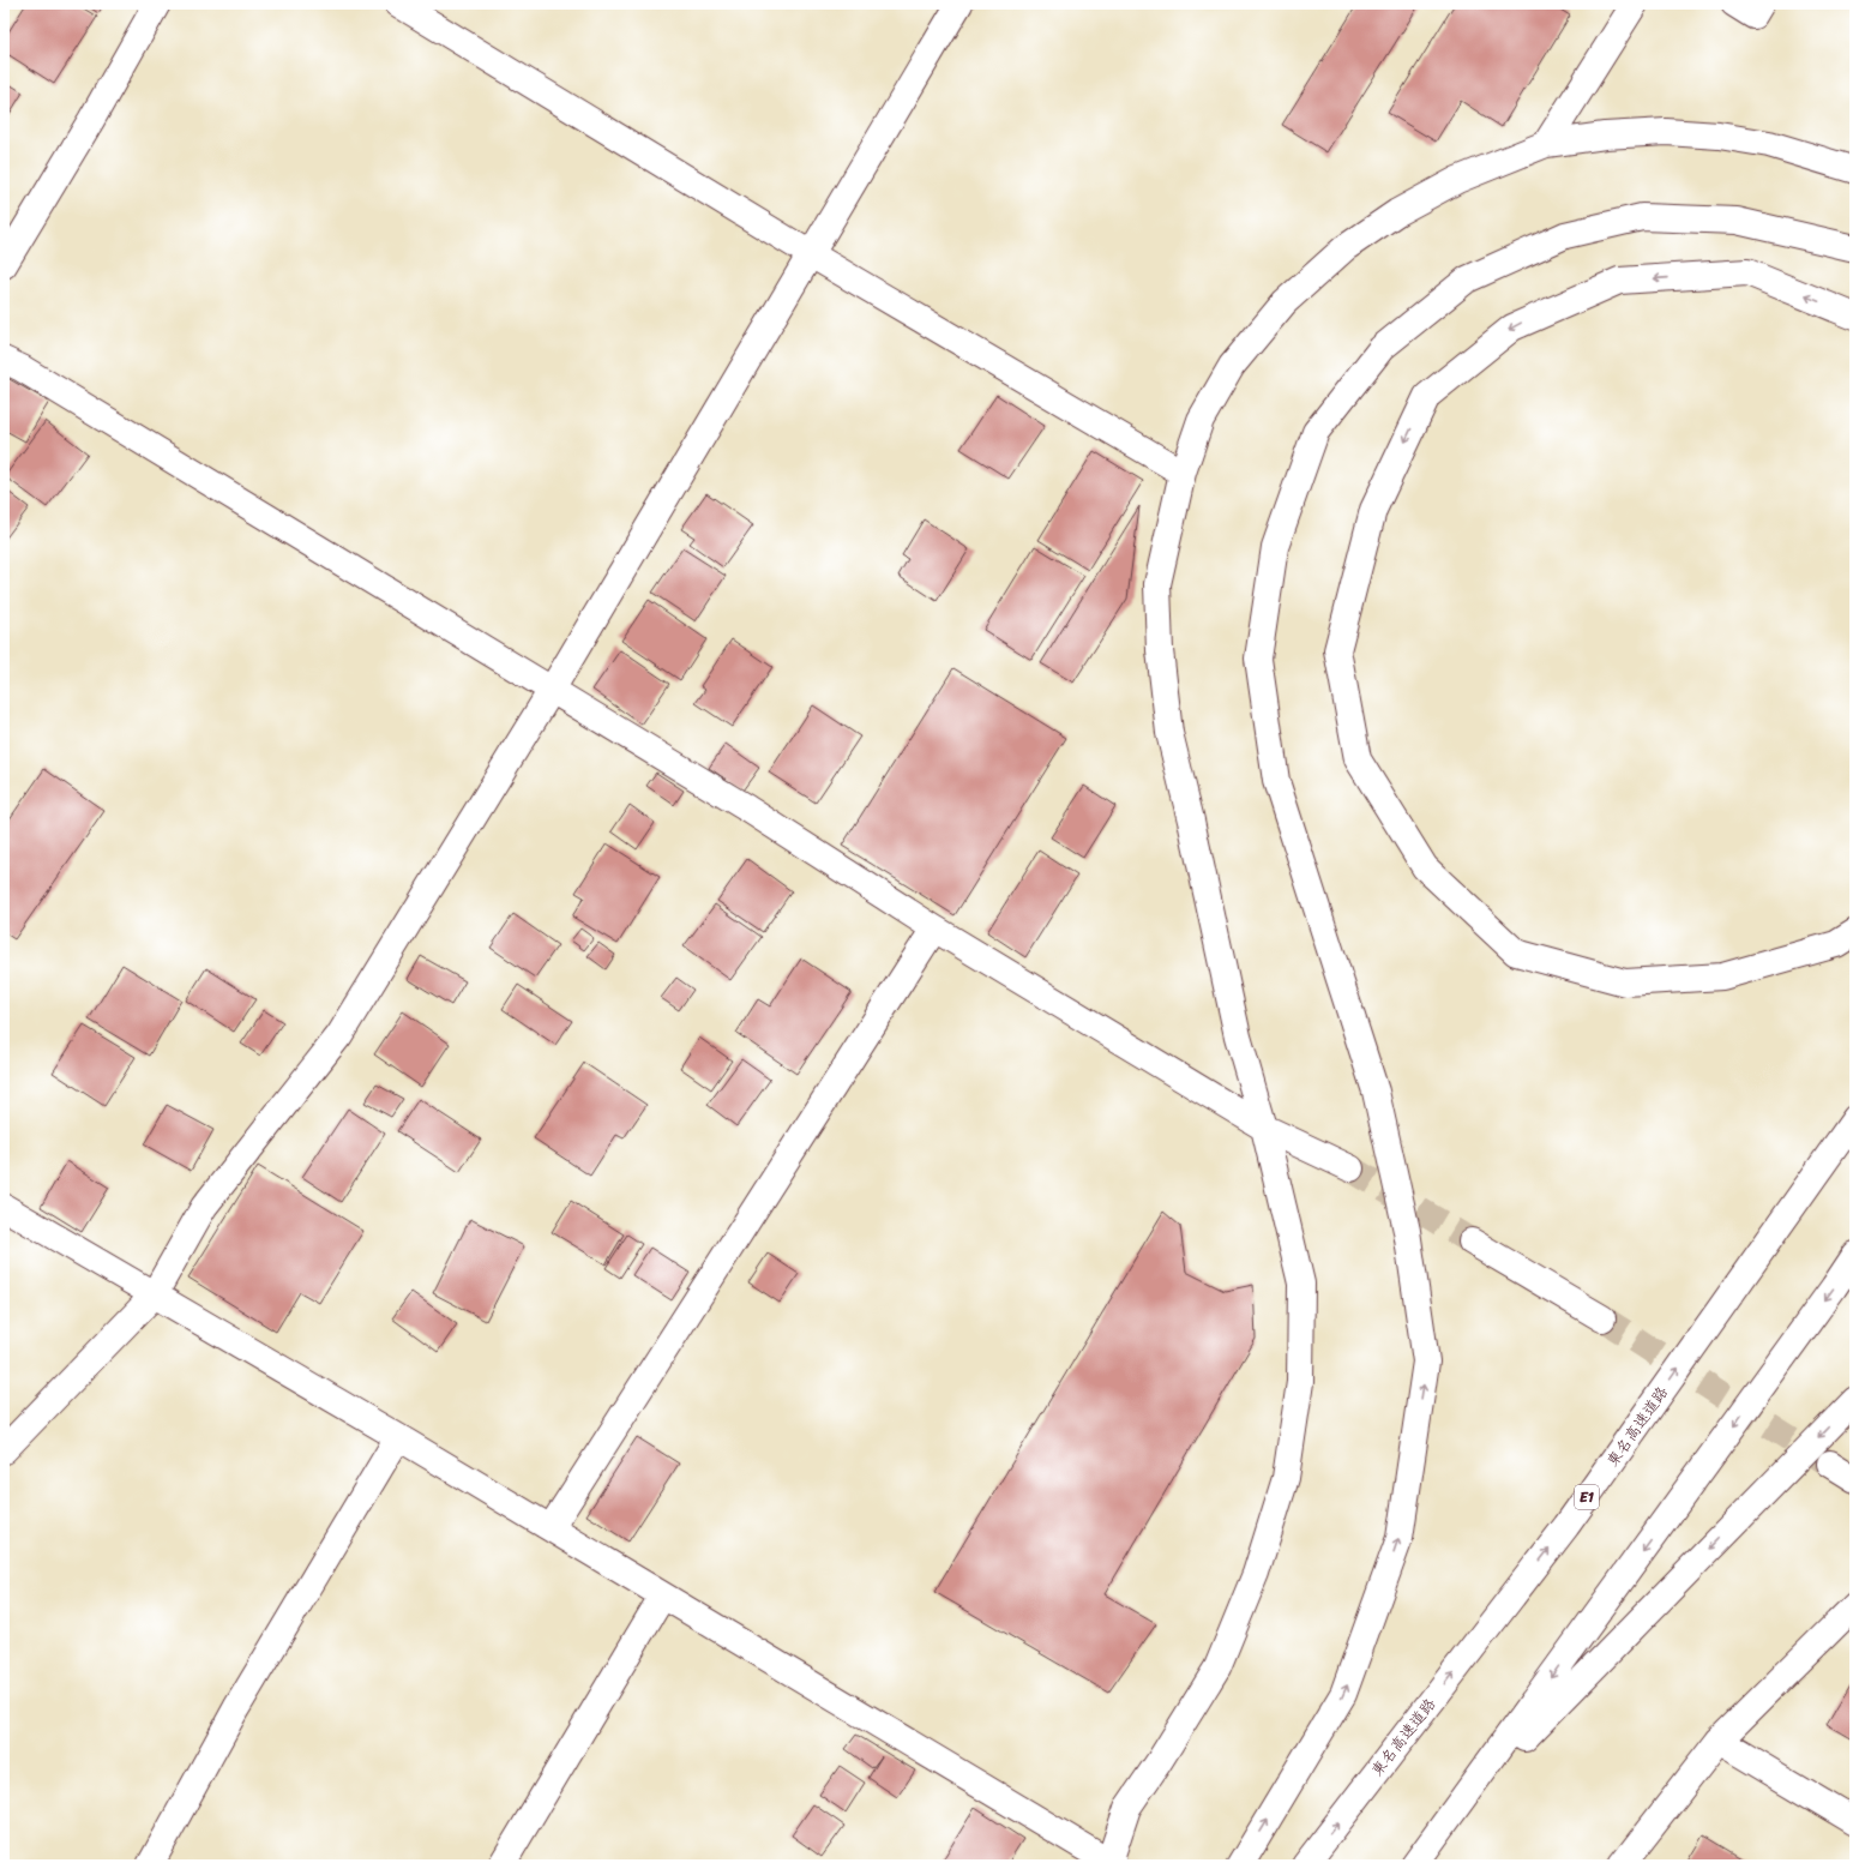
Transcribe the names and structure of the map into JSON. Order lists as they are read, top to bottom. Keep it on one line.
{"streets":{"main road":["東名高速道路","E1"]}}
